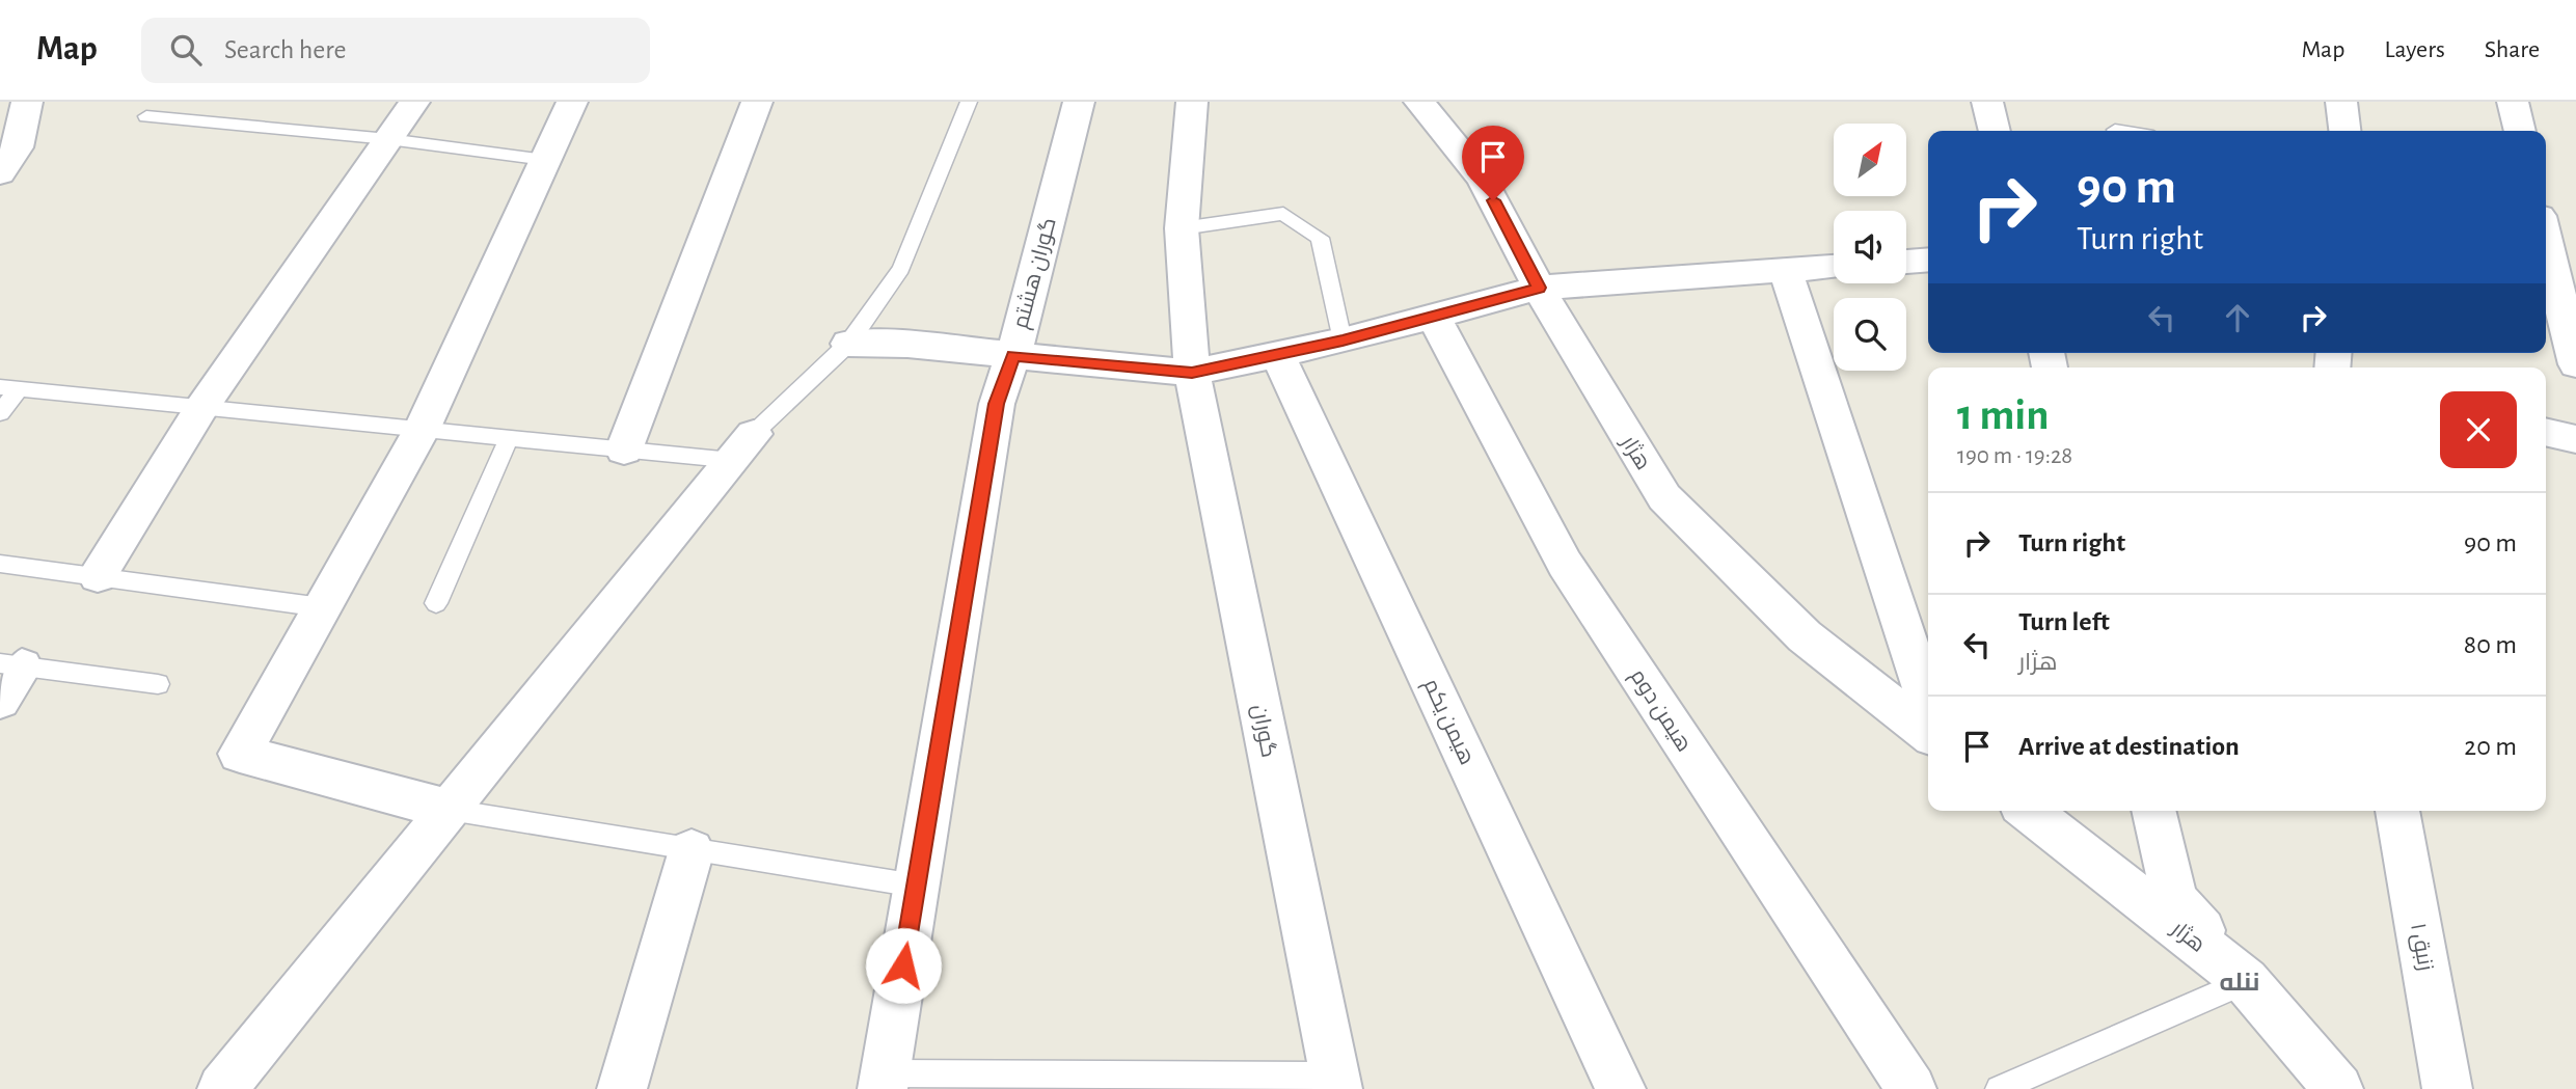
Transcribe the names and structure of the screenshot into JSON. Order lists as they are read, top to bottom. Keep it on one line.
{"streets":{"street":["گوران هشتم","هژار","هیمن دوم","هیمن یکم","گوران","زنبق ۱"]},"districts":["ننله"],"north":"top right","page":{"header":"Map","search":"Search here","nav":["Map","Layers","Share"],"turn":["90 m","Turn right"],"heading":["1 min","190 m · 19:28"],"list":[{"name":"Turn right","value":"90 m"},{"name":"Turn left","note":"هژار","value":"80 m"},{"name":"Arrive at destination","value":"20 m"}]}}
